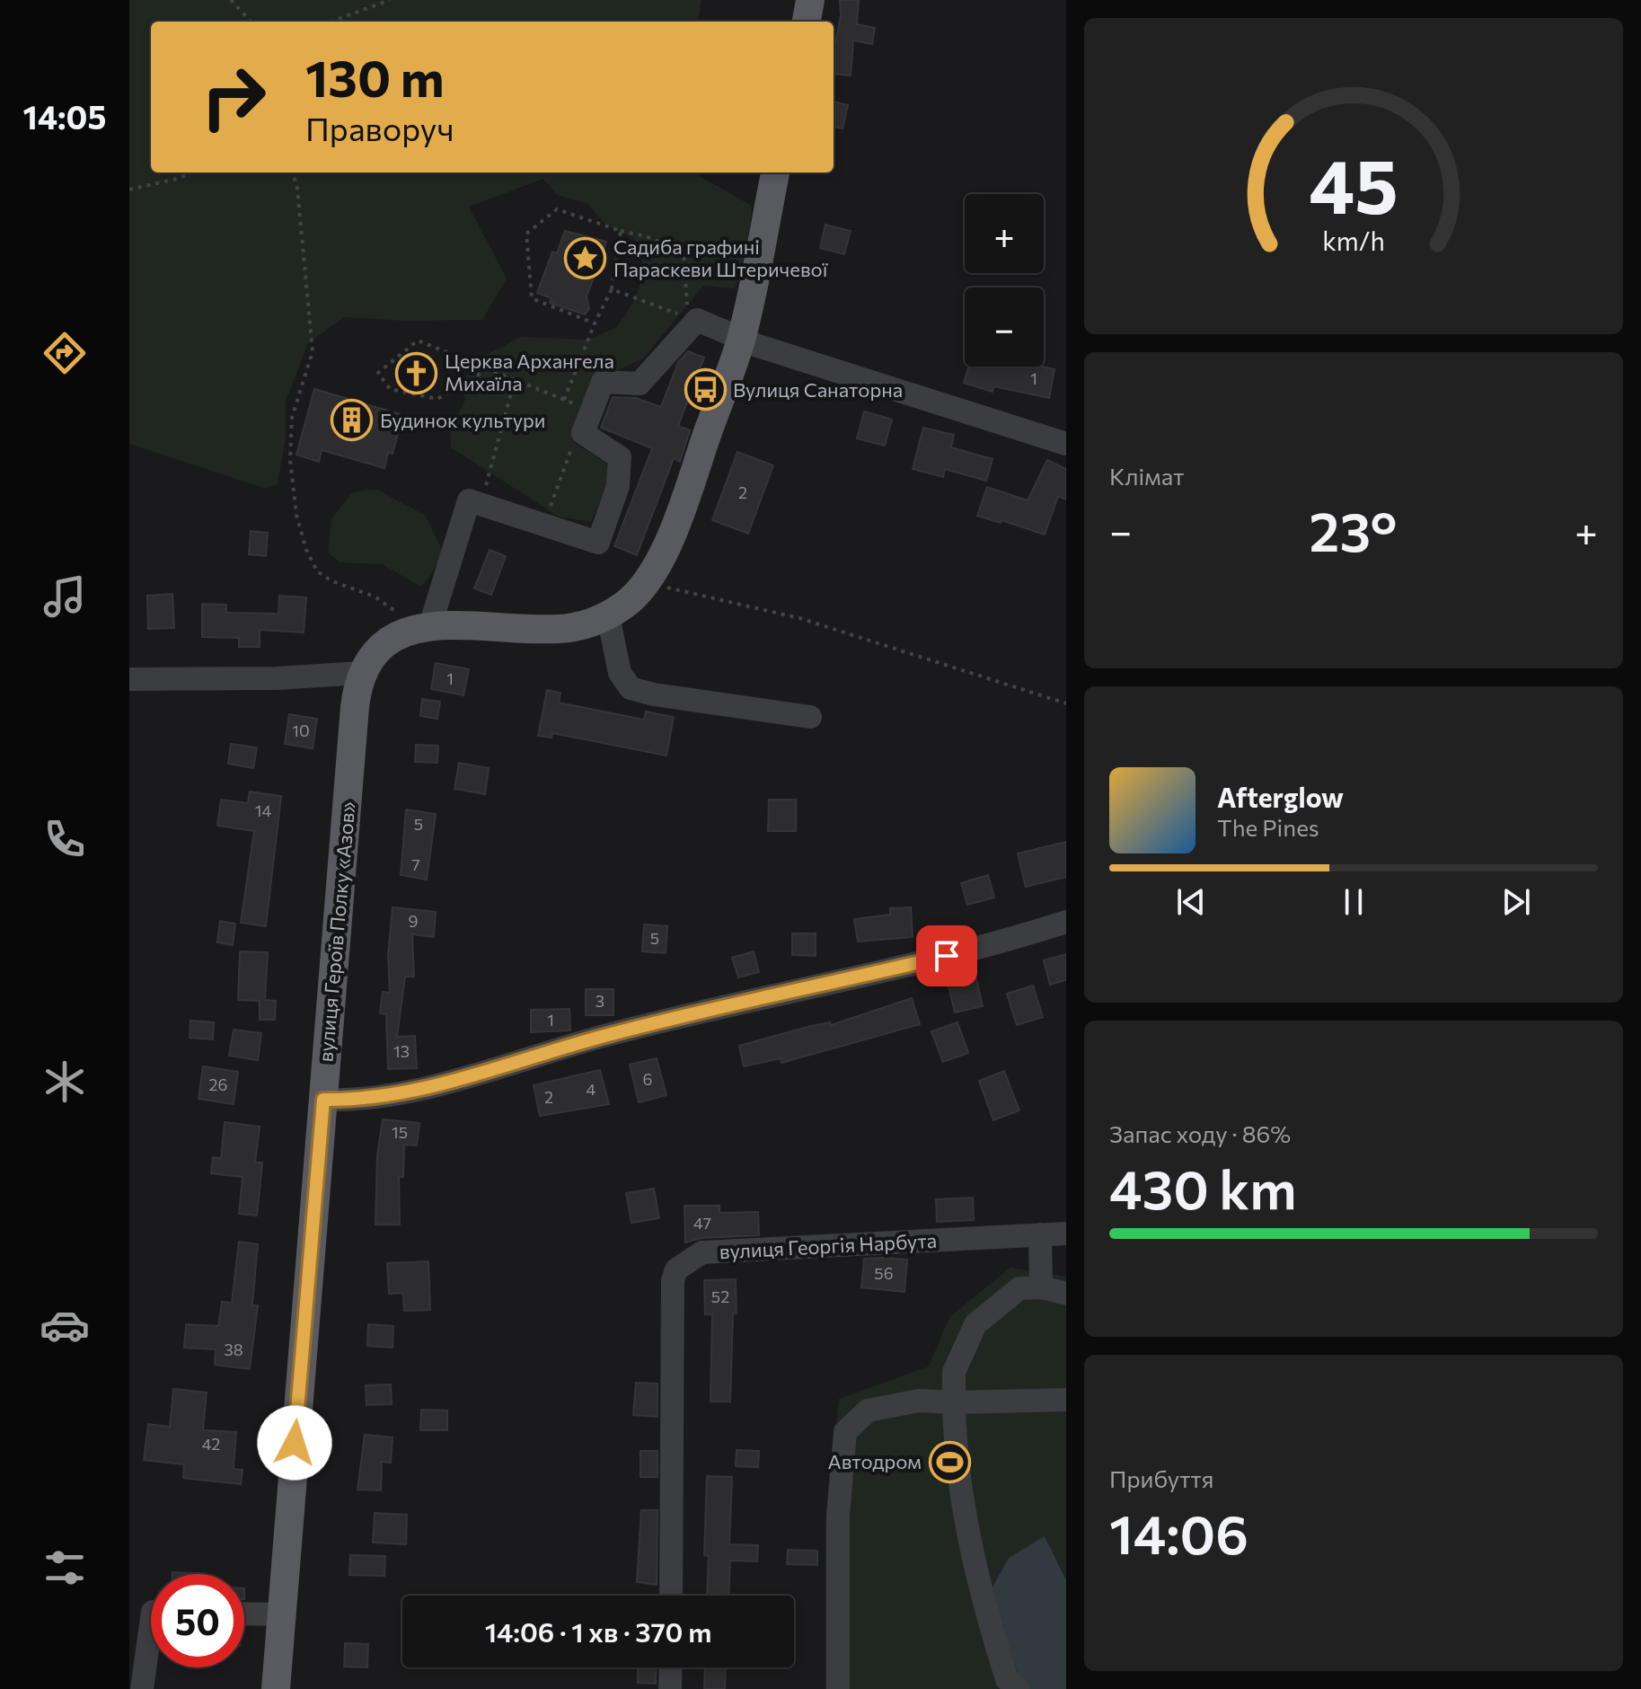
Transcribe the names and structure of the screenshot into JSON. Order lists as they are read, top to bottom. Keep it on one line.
{"streets":{"main road":["вулиця Героїв Полку «Азов»"],"street":["вулиця Георгія Нарбута"]},"places":{"place":["Садиба графині Параскеви Штеричевої"],"church":["Церква Архангела Михаїла"],"bus stop":["Вулиця Санаторна"],"building":["Будинок культури"],"sports":["Автодром"]},"house_numbers":["1","2","1","10","14","5","7","9","5","3","1","13","6","26","4","2","15","47","56","52","38","42"],"page":{"tabs":"14:05","turn":["130 m","Праворуч"],"map_buttons":["+","−"],"tile":["Клімат",["Запас ходу · 86%","430 km"],["Прибуття","14:06"]],"heat":["−","23°","+"],"song":["Afterglow","The Pines"],"limit":"50","trip":"14:06 · 1 хв · 370 m","gauge":["45","km/h"]}}
